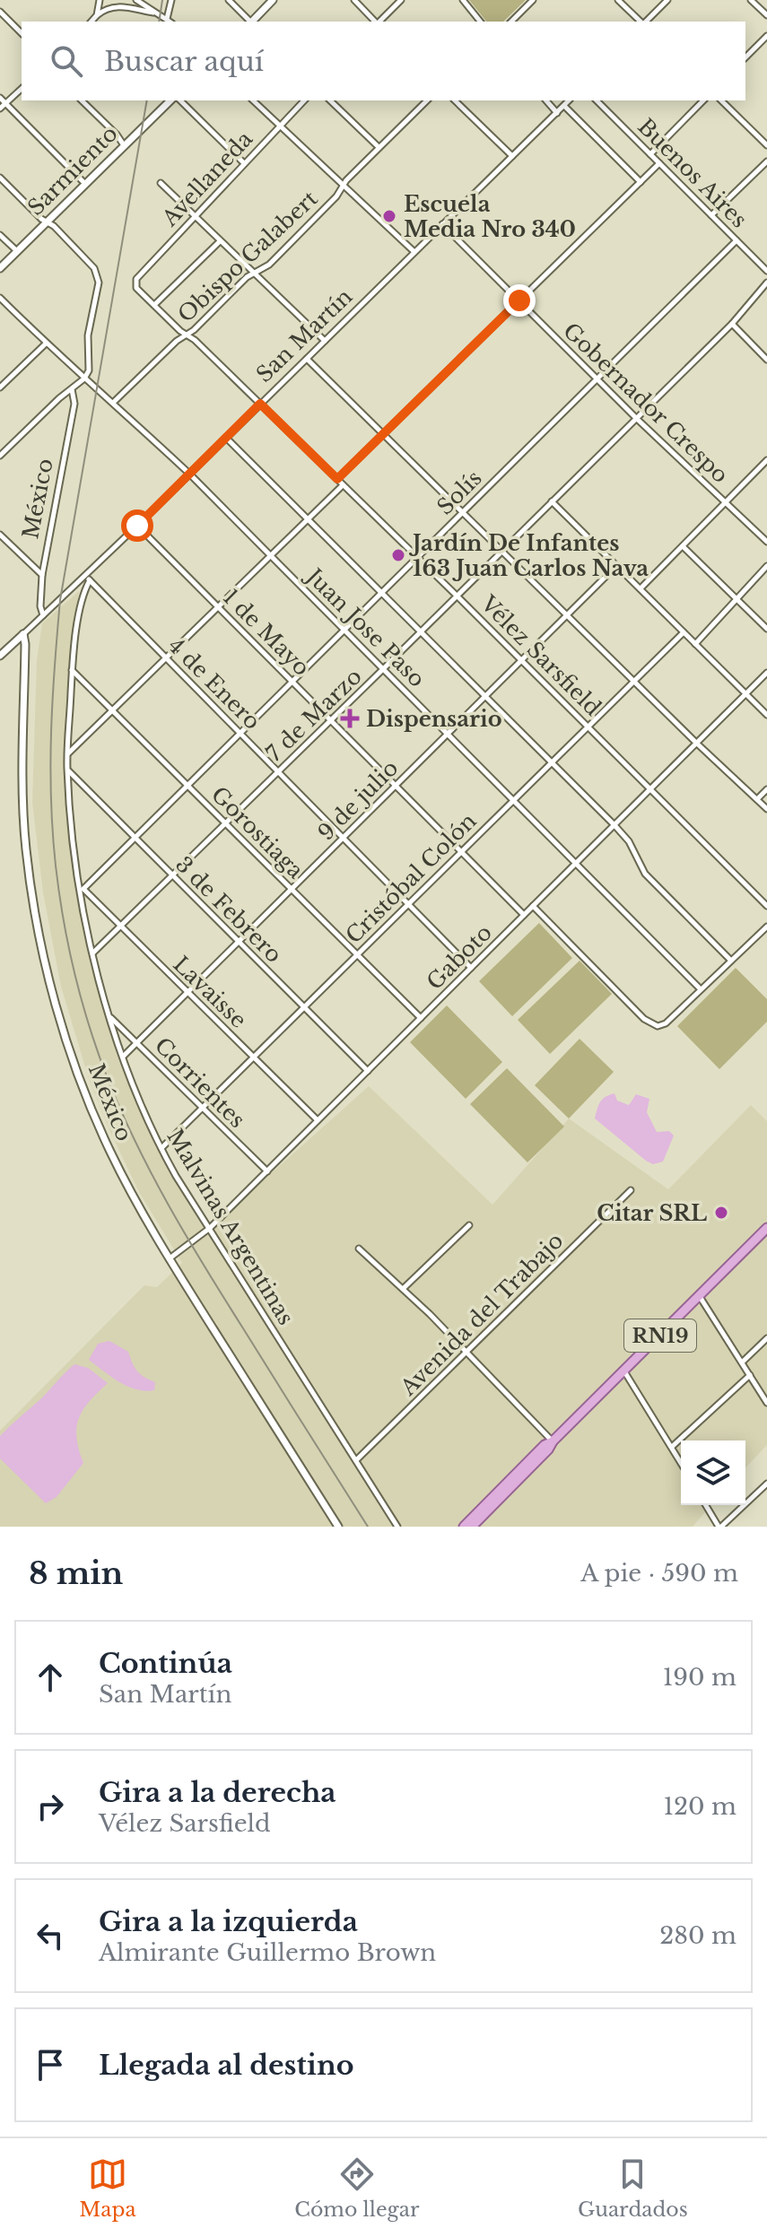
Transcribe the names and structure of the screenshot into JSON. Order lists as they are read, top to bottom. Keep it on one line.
{"streets":{"main road":["RN19"],"street":["Sarmiento","Buenos Aires","Avellaneda","Obispo Galabert","San Martín","Gobernador Crespo","Solís","México","Juan Jose Paso","1 de Mayo","Vélez Sarsfield","4 de Enero","7 de Marzo","9 de julio","Gorostiaga","Cristóbal Colón","3 de Febrero","Gaboto","Lavaisse","Corrientes","Malvinas Argentinas","Avenida del Trabajo"]},"crossings":[["Buenos Aires","Solís"],["Avellaneda","Vélez Sarsfield"],["Obispo Galabert","Juan Jose Paso"],["Obispo Galabert","Vélez Sarsfield"],["San Martín","Gobernador Crespo"],["San Martín","México"],["San Martín","Juan Jose Paso"],["San Martín","1 de Mayo"],["San Martín","Vélez Sarsfield"],["San Martín","4 de Enero"],["San Martín","Malvinas Argentinas"],["Gobernador Crespo","Solís"],["Gobernador Crespo","7 de Marzo"],["Solís","Juan Jose Paso"],["Solís","1 de Mayo"],["Solís","Vélez Sarsfield"],["Solís","4 de Enero"],["Solís","Gorostiaga"],["Solís","3 de Febrero"],["Solís","Lavaisse"],["Solís","Malvinas Argentinas"],["México","Gaboto"],["Juan Jose Paso","7 de Marzo"],["Juan Jose Paso","9 de julio"],["Juan Jose Paso","Cristóbal Colón"],["Juan Jose Paso","Gaboto"],["1 de Mayo","7 de Marzo"],["1 de Mayo","9 de julio"],["1 de Mayo","Cristóbal Colón"],["1 de Mayo","Gaboto"],["Vélez Sarsfield","7 de Marzo"],["Vélez Sarsfield","9 de julio"],["Vélez Sarsfield","Cristóbal Colón"],["Vélez Sarsfield","Gaboto"],["4 de Enero","7 de Marzo"],["4 de Enero","9 de julio"],["4 de Enero","Cristóbal Colón"],["4 de Enero","Gaboto"],["4 de Enero","Malvinas Argentinas"],["7 de Marzo","Gorostiaga"],["7 de Marzo","3 de Febrero"],["7 de Marzo","Lavaisse"],["7 de Marzo","Malvinas Argentinas"],["9 de julio","Gorostiaga"],["9 de julio","3 de Febrero"],["9 de julio","Lavaisse"],["9 de julio","Corrientes"],["9 de julio","Malvinas Argentinas"],["Gorostiaga","Cristóbal Colón"],["Gorostiaga","Gaboto"],["Gorostiaga","Malvinas Argentinas"],["Cristóbal Colón","3 de Febrero"],["Cristóbal Colón","Lavaisse"],["Cristóbal Colón","Corrientes"],["Cristóbal Colón","Malvinas Argentinas"],["3 de Febrero","Gaboto"],["3 de Febrero","Malvinas Argentinas"],["Gaboto","Lavaisse"],["Gaboto","Corrientes"],["Gaboto","Malvinas Argentinas"],["Lavaisse","Malvinas Argentinas"],["Corrientes","Malvinas Argentinas"],["Malvinas Argentinas","Avenida del Trabajo"]],"places":{"other":["Escuela Media Nro 340","Jardín De Infantes 163 Juan Carlos Nava","Citar SRL"],"health":["Dispensario"]},"page":{"search":"Buscar aquí","heading":["8 min","A pie · 590 m"],"list":[["Continúa","San Martín","190 m"],["Gira a la derecha","Vélez Sarsfield","120 m"],["Gira a la izquierda","Almirante Guillermo Brown","280 m"],"Llegada al destino"],"nav":["Mapa","Cómo llegar","Guardados"]}}
